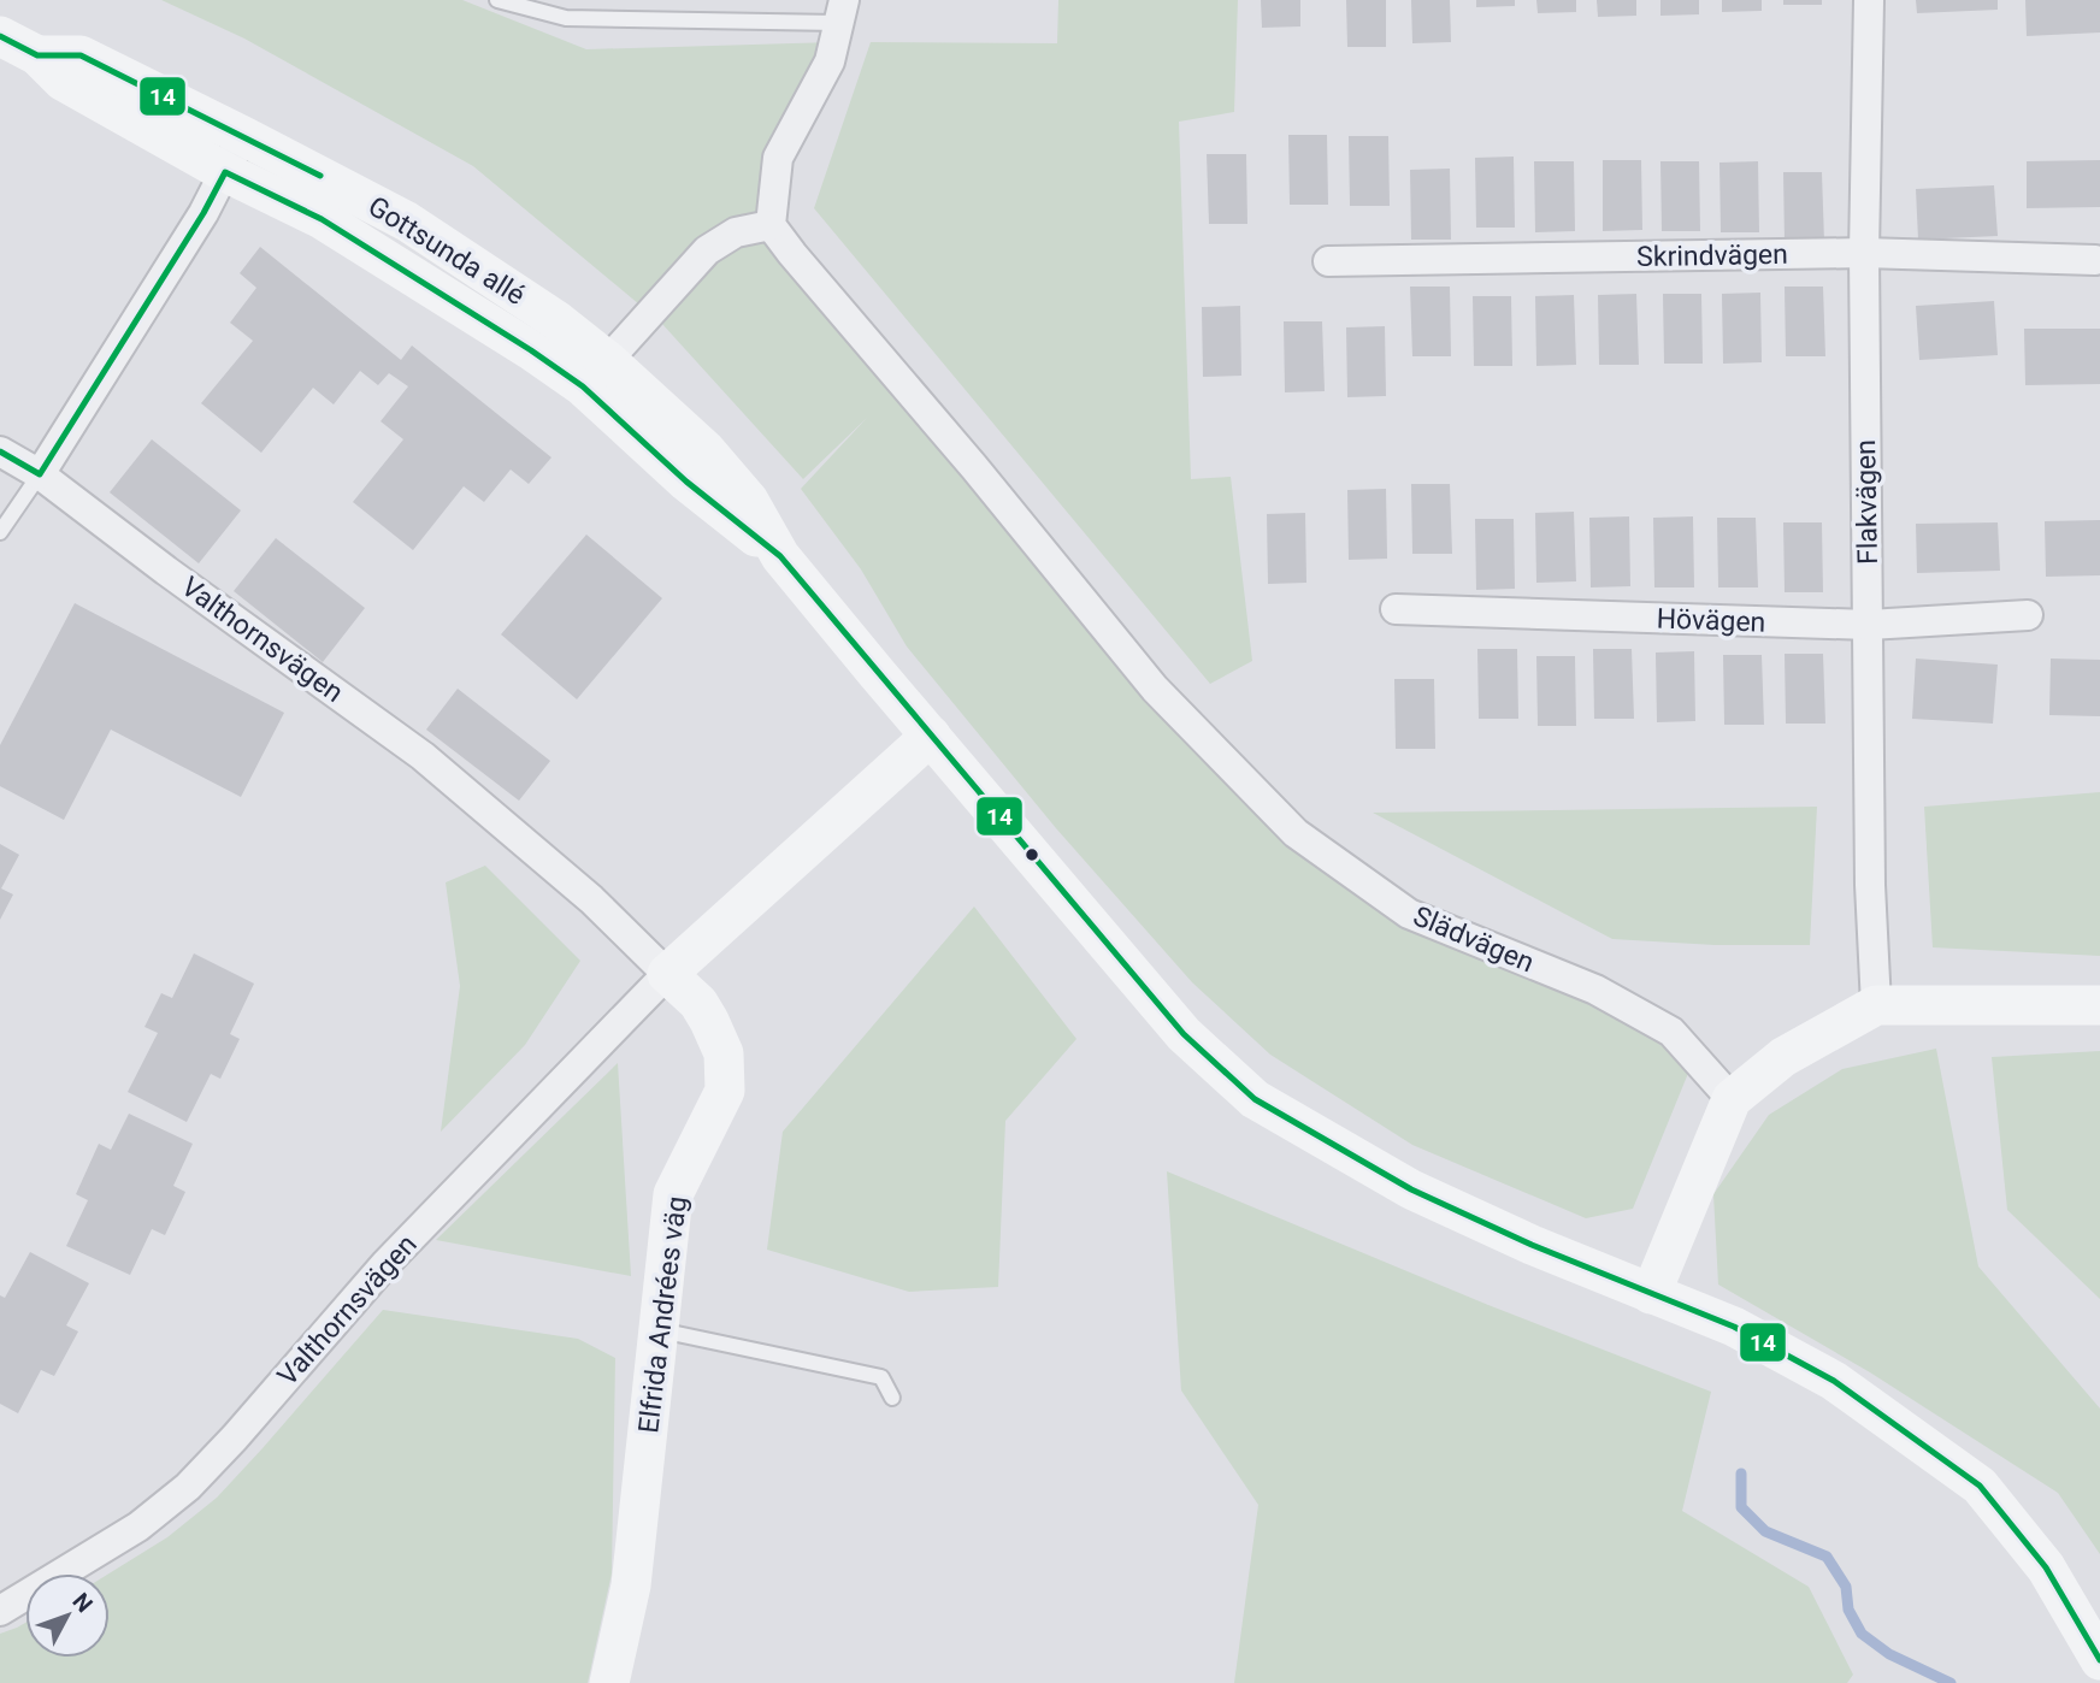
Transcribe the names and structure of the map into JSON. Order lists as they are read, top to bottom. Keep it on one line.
{"streets":{"street":["Gottsunda allé","Skrindvägen","Flakvägen","Hövägen","Valthornsvägen","Slädvägen","Elfrida Andrées väg"]},"crossings":[["Gottsunda allé","Valthornsvägen"],["Skrindvägen","Flakvägen"],["Flakvägen","Hövägen"],["Valthornsvägen","Elfrida Andrées väg"]],"lines":["transit line 14"],"north":"top right"}
